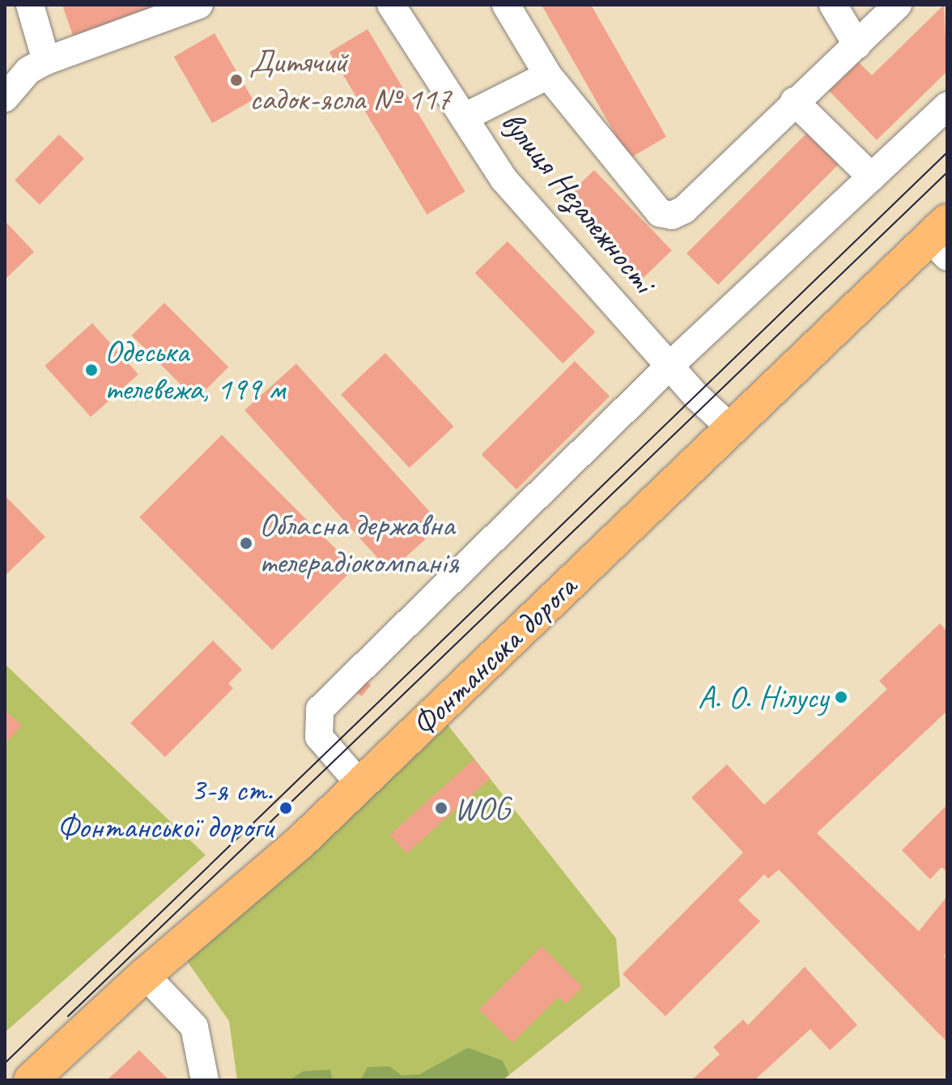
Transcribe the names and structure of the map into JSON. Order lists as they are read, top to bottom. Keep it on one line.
{"streets":{"main road":["Фонтанська дорога"],"street":["вулиця Незалежності"]},"crossings":[["вулиця Незалежності","Фонтанська дорога"]],"places":["Дитячий садок-ясла № 117","Одеська телевежа, 199 м","Обласна державна телерадіокомпанія","А. О. Нілусу","3-я ст. Фонтанської дороги","WOG"]}
